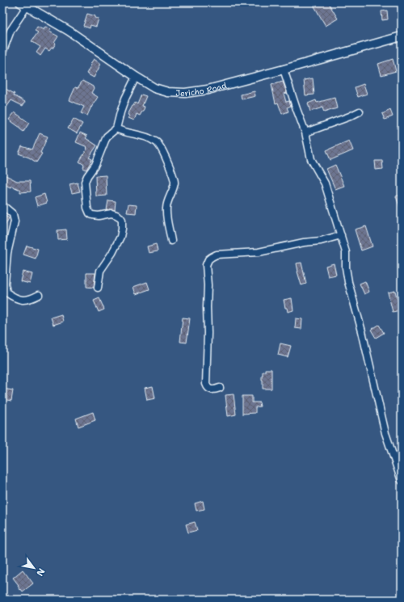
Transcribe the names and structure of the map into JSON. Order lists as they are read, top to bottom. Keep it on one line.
{"streets":{"street":["Jericho Road"]},"north":"bottom right"}
